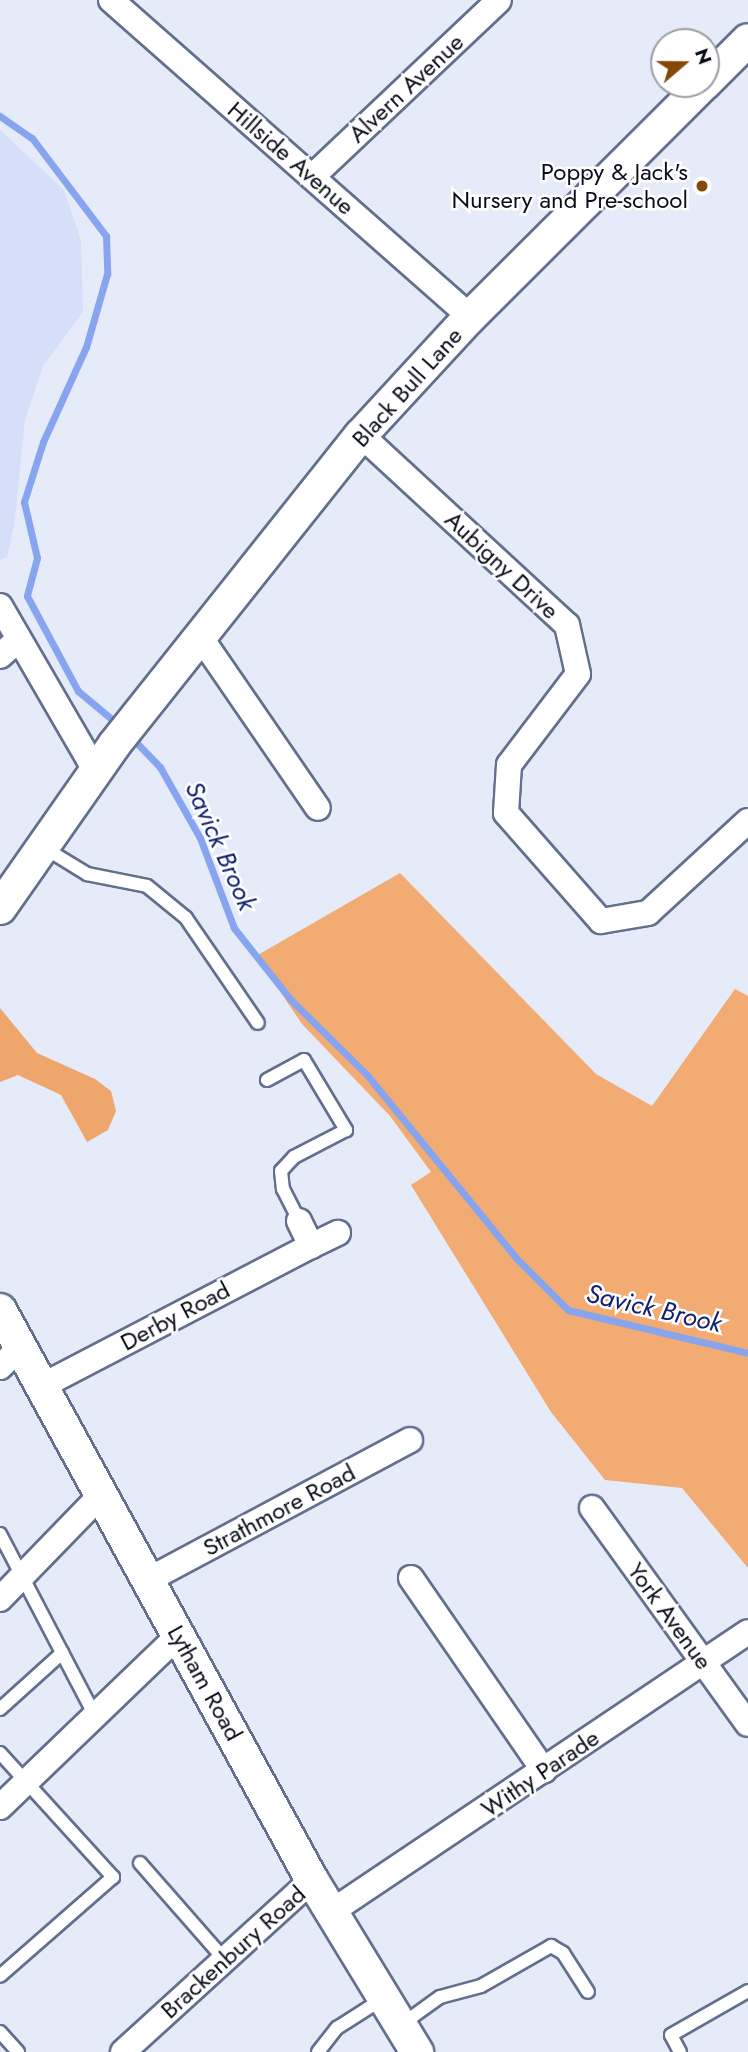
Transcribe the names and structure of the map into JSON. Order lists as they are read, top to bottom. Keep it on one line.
{"streets":{"street":["Alvern Avenue","Hillside Avenue","Black Bull Lane","Aubigny Drive","Derby Road","Strathmore Road","York Avenue","Lytham Road","Withy Parade","Brackenbury Road"]},"crossings":[["Alvern Avenue","Hillside Avenue"],["Hillside Avenue","Black Bull Lane"],["Black Bull Lane","Aubigny Drive"],["Derby Road","Lytham Road"],["Strathmore Road","Lytham Road"],["York Avenue","Withy Parade"],["Lytham Road","Withy Parade"],["Lytham Road","Brackenbury Road"]],"water":["Savick Brook"],"places":["Poppy & Jack's Nursery and Pre-school"],"north":"right"}
